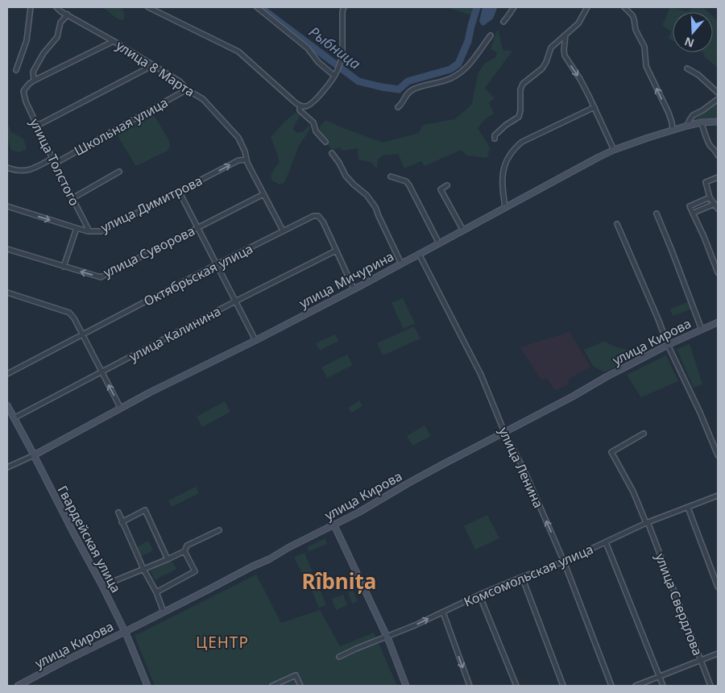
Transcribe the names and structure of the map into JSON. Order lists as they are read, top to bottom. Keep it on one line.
{"streets":{"street":["улица 8 Марта","Школьная улица","улица Толстого","улица Димитрова","улица Суворова","Октябрьская улица","улица Мичурина","улица Калинина","улица Кирова","улица Ленина","Гвардейская улица","Комсомольская улица","улица Свердлова"]},"crossings":[["улица 8 Марта","Школьная улица"],["улица 8 Марта","улица Димитрова"],["улица 8 Марта","улица Суворова"],["улица 8 Марта","Октябрьская улица"],["Школьная улица","улица Толстого"],["улица Толстого","улица Димитрова"],["Октябрьская улица","улица Мичурина"],["Октябрьская улица","улица Калинина"],["улица Мичурина","улица Ленина"],["улица Мичурина","Гвардейская улица"],["улица Калинина","Гвардейская улица"],["улица Кирова","улица Ленина"],["улица Кирова","Гвардейская улица"],["улица Ленина","Комсомольская улица"],["Комсомольская улица","улица Свердлова"]],"one_way":["улица Димитрова","улица Суворова"],"districts":["Rîbnița","ЦЕНТР"],"water":["Рыбница"],"north":"bottom"}
